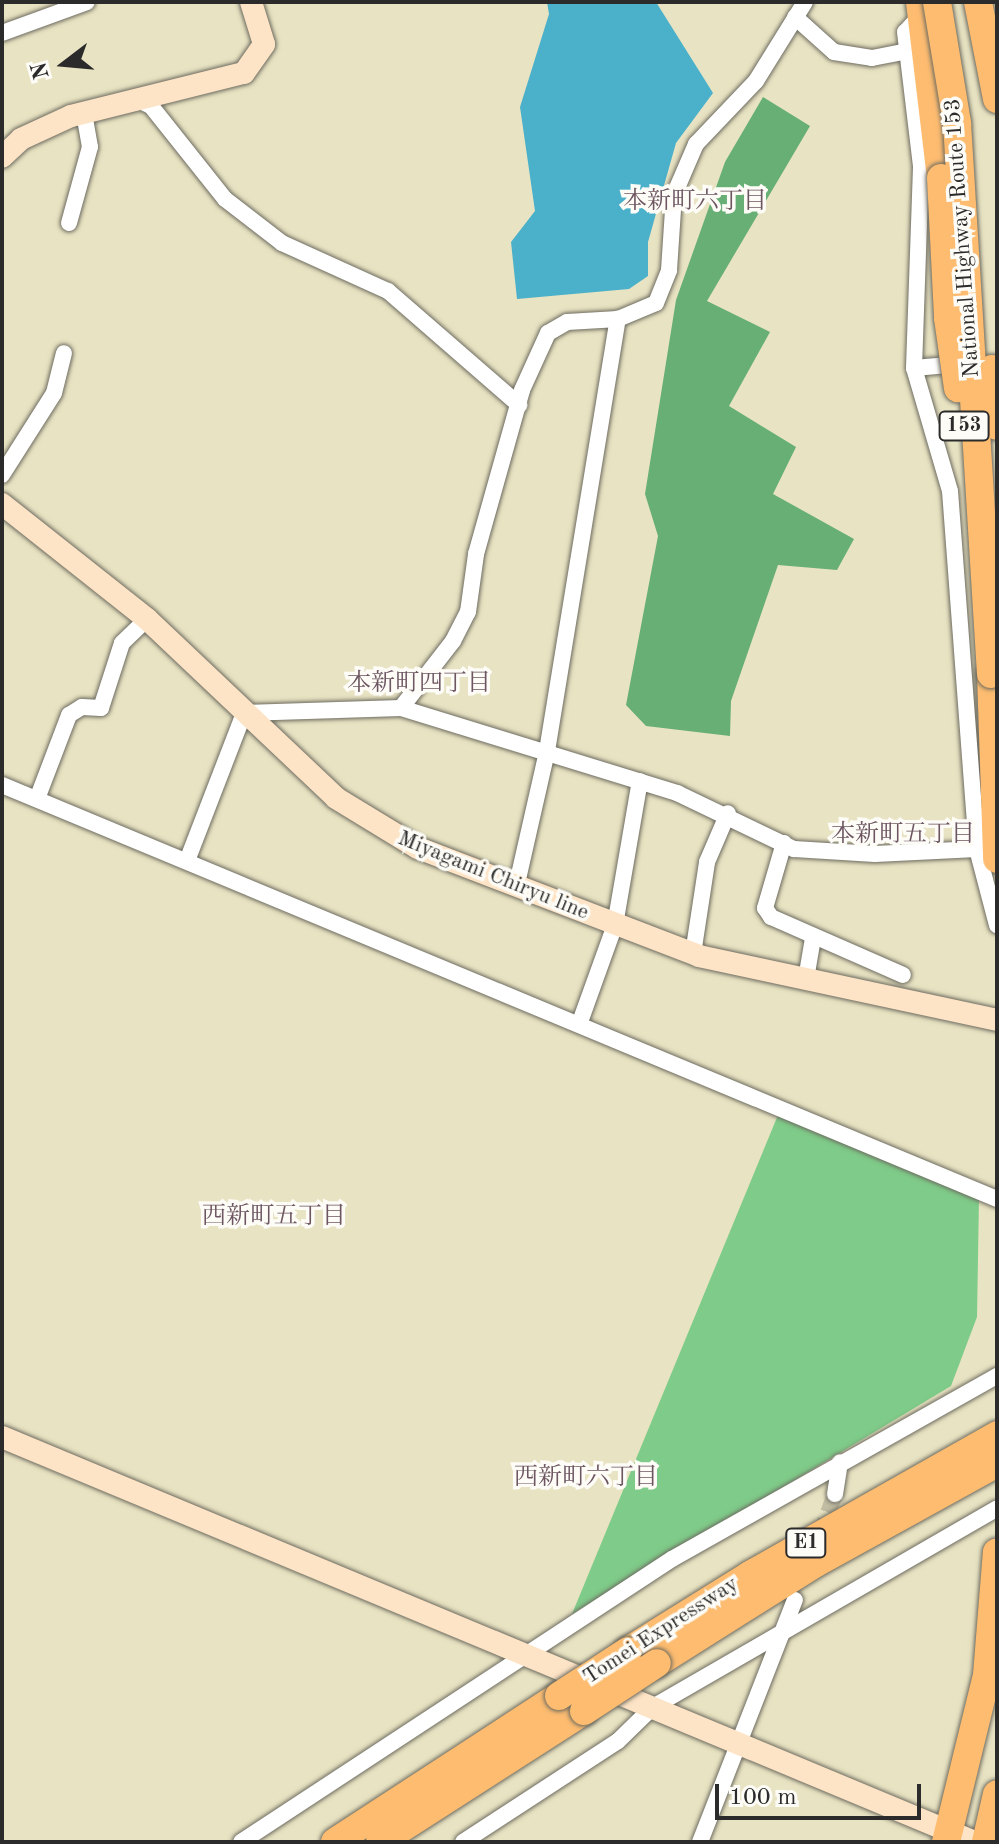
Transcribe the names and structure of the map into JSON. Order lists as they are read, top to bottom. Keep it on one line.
{"streets":{"highway":["National Highway Route 153","153","E1","Tomei Expressway"],"street":["Miyagami Chiryu line"]},"crossings":[["National Highway Route 153","153"]],"districts":["本新町六丁目","本新町四丁目","本新町五丁目","西新町五丁目","西新町六丁目"],"scale_bar":"100 m","north":"left"}
